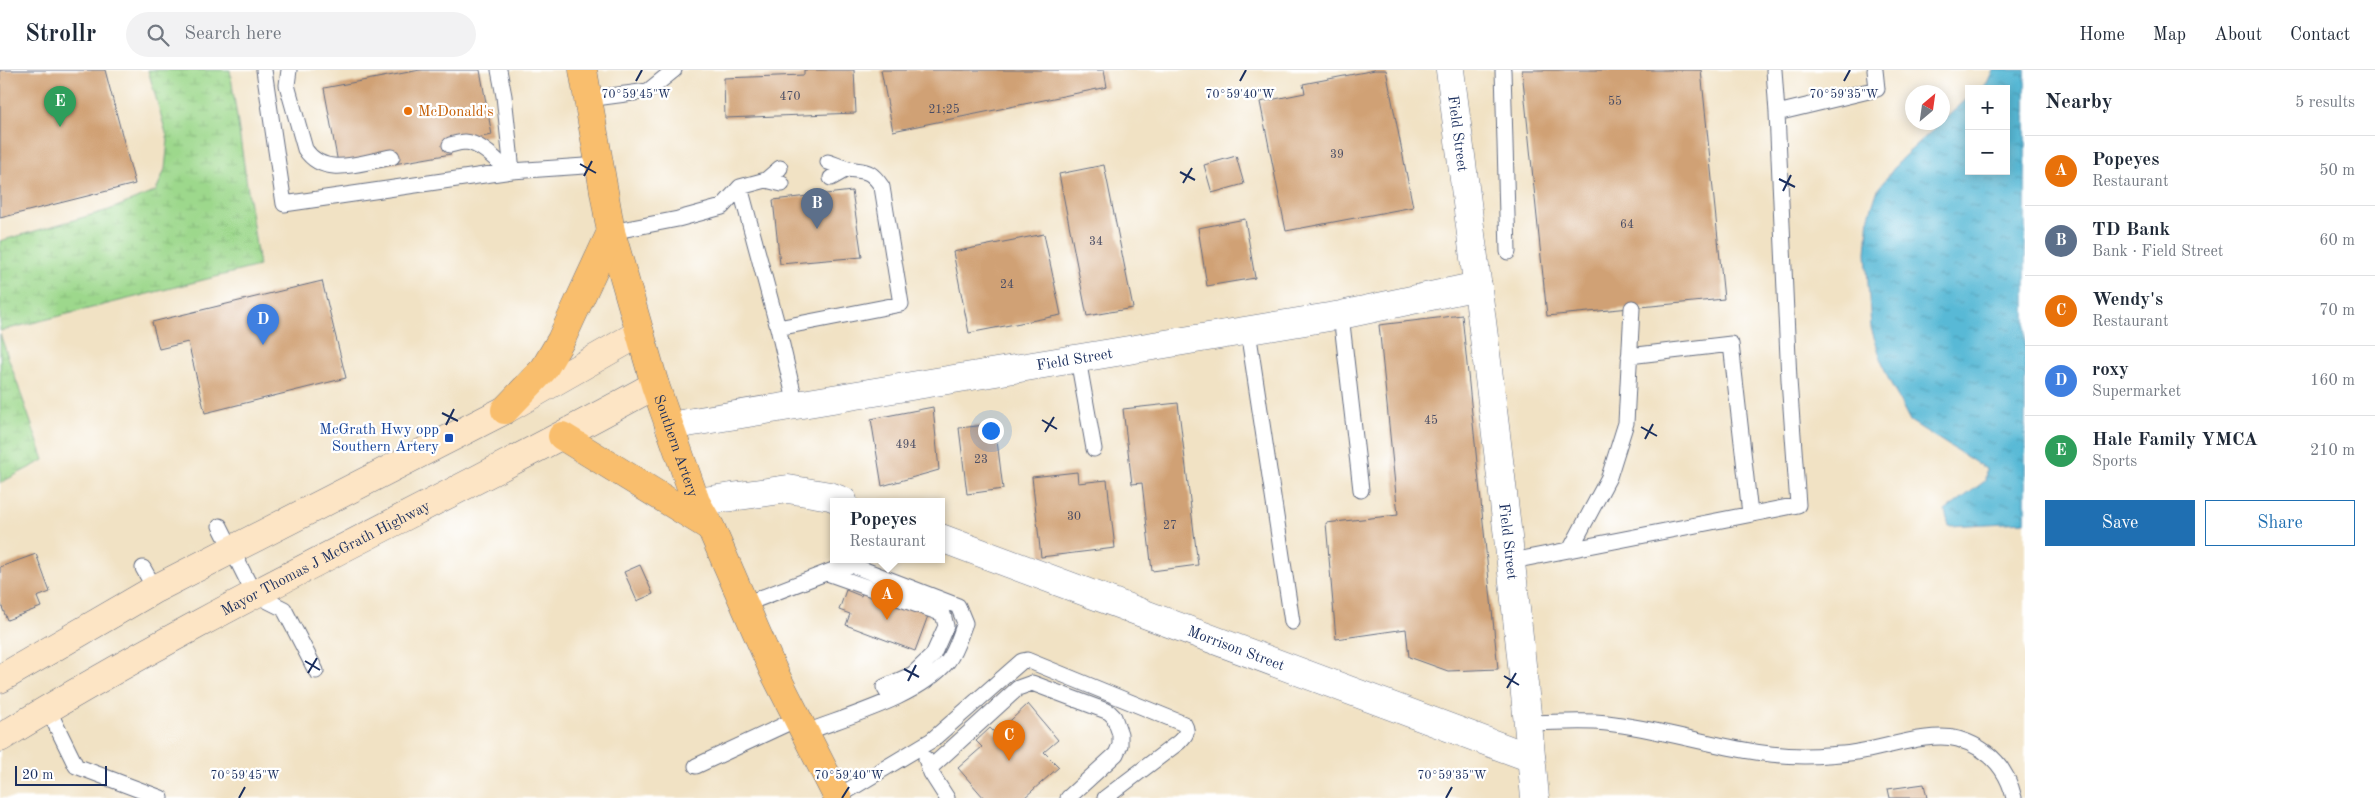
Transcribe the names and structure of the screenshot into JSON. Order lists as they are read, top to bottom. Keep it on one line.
{"streets":{"main road":["Southern Artery","Mayor Thomas J McGrath Highway"],"street":["Field Street","Morrison Street"]},"crossings":[["Field Street","Southern Artery"],["Field Street","Morrison Street"],["Southern Artery","Mayor Thomas J McGrath Highway"]],"places":{"other":["McDonald's"],"transit":["McGrath Hwy opp Southern Artery"]},"house_numbers":["470","55","21;25","39","64","34","24","45","494","23","30","27"],"scale_bar":"20 m","north":"top right","page":{"header":"Strollr","search":"Search here","nav":["Home","Map","About","Contact"],"heading":["Nearby","5 results"],"map_buttons":["+","−"],"pins":["E","B","D","A","C"],"list":[{"mark":"A","name":"Popeyes","note":"Restaurant","value":"50 m"},{"mark":"B","name":"TD Bank","note":"Bank · Field Street","value":"60 m"},{"mark":"C","name":"Wendy's","note":"Restaurant","value":"70 m"},{"mark":"D","name":"roxy","note":"Supermarket","value":"160 m"},{"mark":"E","name":"Hale Family YMCA","note":"Sports","value":"210 m"}],"buttons":["Save","Share"],"popup":["Popeyes","Restaurant"],"scale":"20 m"},"coordinates":["70°59'45\"W","70°59'40\"W","70°59'35\"W"]}
